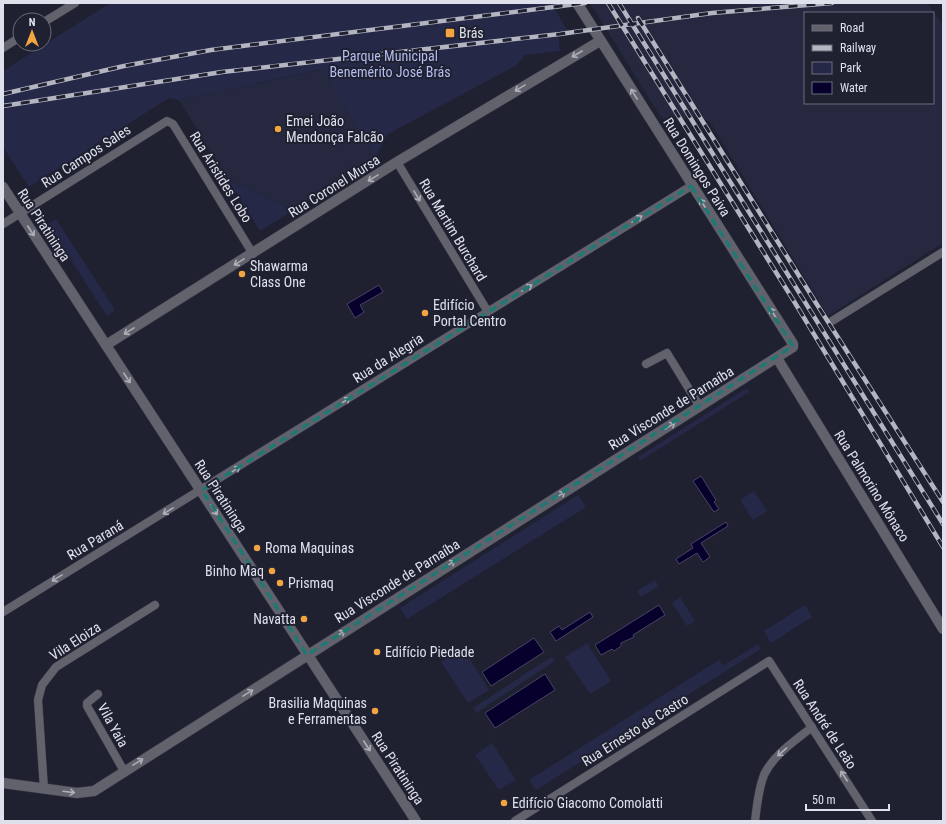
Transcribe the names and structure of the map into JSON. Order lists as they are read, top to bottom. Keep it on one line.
{"streets":{"street":["Rua Campos Sales","Rua Domingos Paiva","Rua Aristides Lobo","Rua Coronel Mursa","Rua Piratininga","Rua Martim Burchard","Rua da Alegria","Rua Visconde de Parnaíba","Rua Palmorino Mônaco","Rua Paraná","Vila Eloiza","Rua André de Leão","Vila Yaia","Rua Ernesto de Castro"]},"crossings":[["Rua Campos Sales","Rua Aristides Lobo"],["Rua Campos Sales","Rua Piratininga"],["Rua Domingos Paiva","Rua Coronel Mursa"],["Rua Domingos Paiva","Rua da Alegria"],["Rua Domingos Paiva","Rua Visconde de Parnaíba"],["Rua Aristides Lobo","Rua Coronel Mursa"],["Rua Coronel Mursa","Rua Piratininga"],["Rua Coronel Mursa","Rua Martim Burchard"],["Rua Piratininga","Rua da Alegria"],["Rua Piratininga","Rua Visconde de Parnaíba"],["Rua Piratininga","Rua Paraná"],["Rua Martim Burchard","Rua da Alegria"],["Rua da Alegria","Rua Paraná"],["Rua Visconde de Parnaíba","Rua Palmorino Mônaco"],["Rua Visconde de Parnaíba","Vila Eloiza"],["Rua Visconde de Parnaíba","Vila Yaia"],["Rua André de Leão","Rua Ernesto de Castro"]],"one_way":["Rua Domingos Paiva","Rua Coronel Mursa","Rua Piratininga","Rua Martim Burchard","Rua da Alegria","Rua Visconde de Parnaíba","Rua Paraná","Rua André de Leão"],"parks":["Parque Municipal Benemérito José Brás"],"places":{"transit":["Brás"],"other":["Emei João Mendonça Falcão","Shawarma Class One","Edifício Portal Centro","Roma Maquinas","Binho Maq","Prismaq","Navatta","Edifício Piedade","Brasilia Maquinas e Ferramentas","Edifício Giacomo Comolatti"]},"legend":["Road","Railway","Park","Water"],"scale_bar":"50 m","north":"top"}
